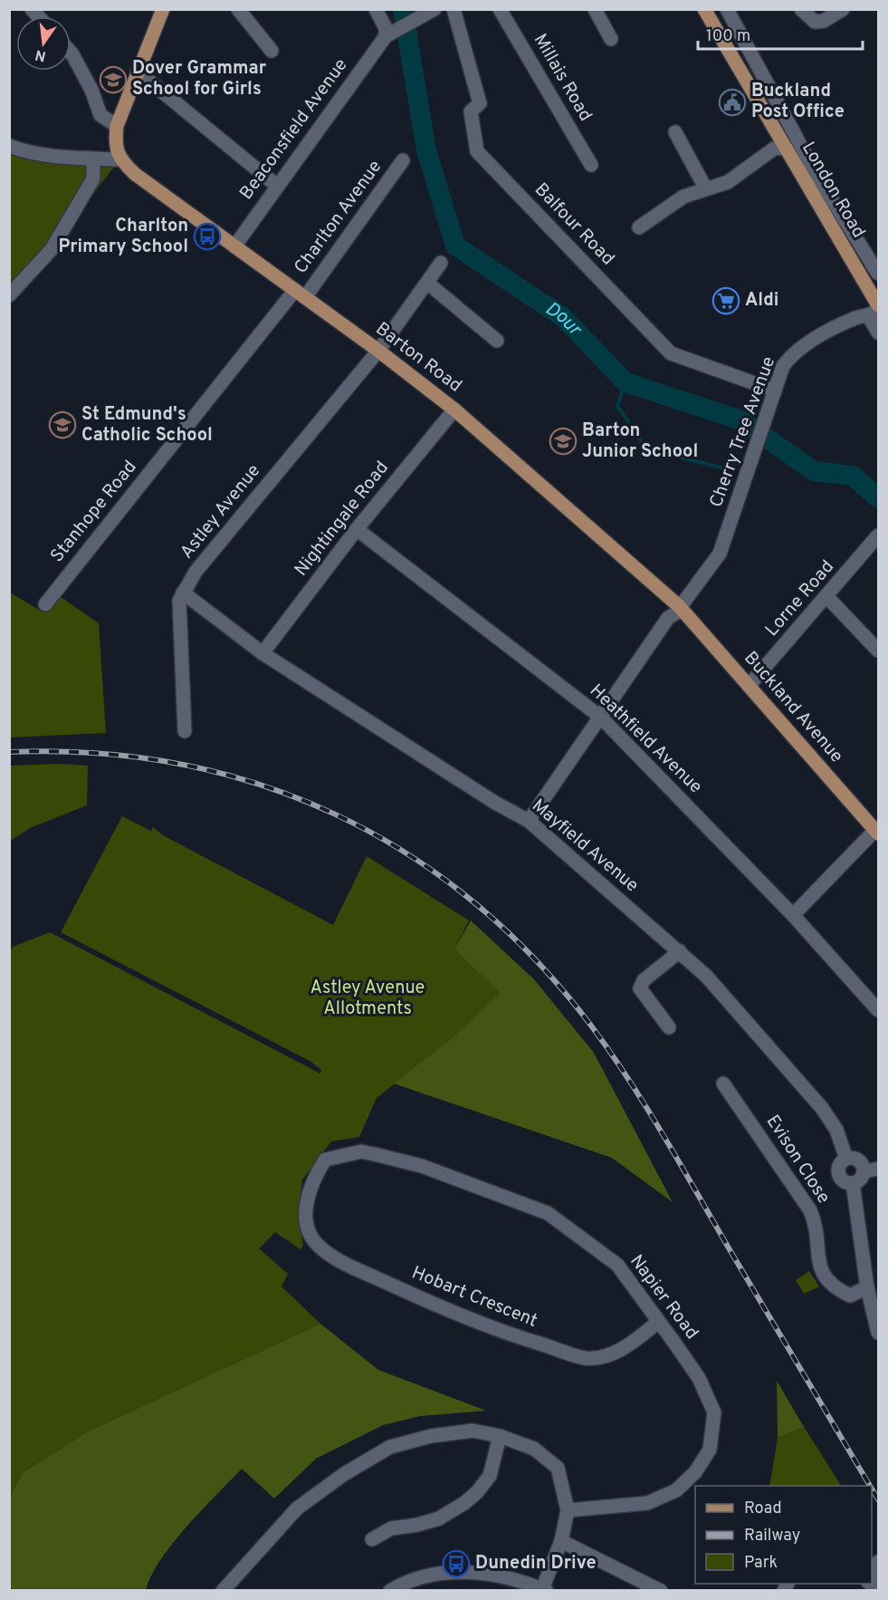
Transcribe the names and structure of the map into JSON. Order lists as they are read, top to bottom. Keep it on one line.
{"streets":{"main road":["London Road","Barton Road","Buckland Avenue"],"street":["Millais Road","Beaconsfield Avenue","Charlton Avenue","Balfour Road","Cherry Tree Avenue","Stanhope Road","Astley Avenue","Nightingale Road","Lorne Road","Heathfield Avenue","Mayfield Avenue","Evison Close","Hobart Crescent","Napier Road"]},"crossings":[["Beaconsfield Avenue","Barton Road"],["London Road","Cherry Tree Avenue"],["Charlton Avenue","Barton Road"],["Charlton Avenue","Stanhope Road"],["Balfour Road","Cherry Tree Avenue"],["Barton Road","Cherry Tree Avenue"],["Barton Road","Stanhope Road"],["Barton Road","Astley Avenue"],["Barton Road","Nightingale Road"],["Barton Road","Buckland Avenue"],["Cherry Tree Avenue","Buckland Avenue"],["Cherry Tree Avenue","Heathfield Avenue"],["Cherry Tree Avenue","Mayfield Avenue"],["Astley Avenue","Mayfield Avenue"],["Nightingale Road","Heathfield Avenue"],["Nightingale Road","Mayfield Avenue"],["Lorne Road","Buckland Avenue"],["Hobart Crescent","Napier Road"]],"water":["Dour"],"parks":["Astley Avenue Allotments"],"places":{"school or university":["Dover Grammar School for Girls","St Edmund's Catholic School","Barton Junior School"],"public building":["Buckland Post Office"],"bus stop":["Charlton Primary School","Dunedin Drive"],"supermarket":["Aldi"]},"legend":["Road","Railway","Park"],"scale_bar":"100 m","north":"bottom"}
